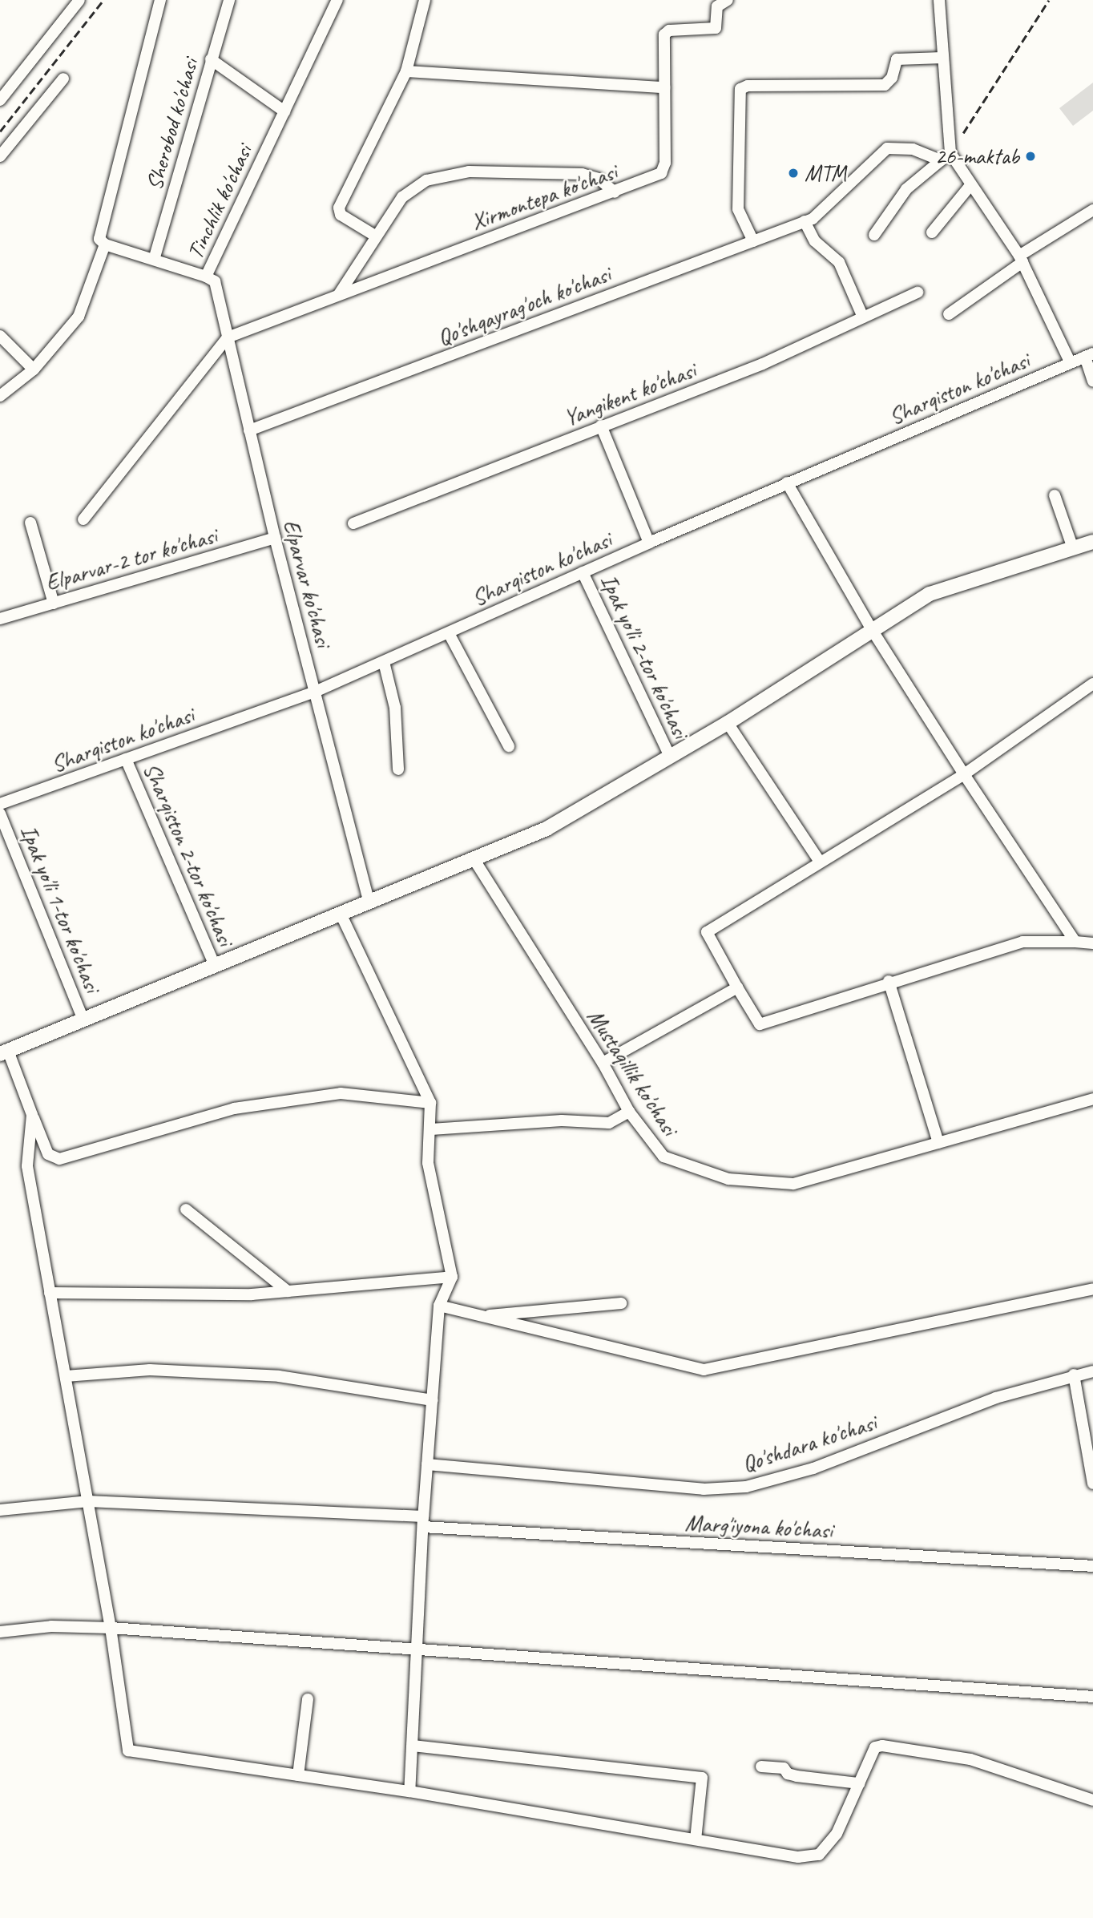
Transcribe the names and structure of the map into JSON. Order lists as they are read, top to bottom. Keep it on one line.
{"streets":{"street":["Sherobod ko'chasi","Xirmontepa ko'chasi","Tinchlik ko'chasi","Qo'shqayrag'och ko'chasi","Sharqiston ko'chasi","Yangikent ko'chasi","Elparvar-2 tor ko'chasi","Elparvar ko'chasi","Ipak yo'li 2-tor ko'chasi","Sharqiston 2-tor ko'chasi","Ipak yo'li 1-tor ko'chasi","Mustaqillik ko'chasi","Qo'shdara ko'chasi","Marg'iyona ko'chasi"]},"crossings":[["Sherobod ko'chasi","Tinchlik ko'chasi"],["Xirmontepa ko'chasi","Elparvar ko'chasi"],["Tinchlik ko'chasi","Elparvar ko'chasi"],["Qo'shqayrag'och ko'chasi","Elparvar ko'chasi"],["Sharqiston ko'chasi","Elparvar ko'chasi"],["Sharqiston ko'chasi","Ipak yo'li 2-tor ko'chasi"],["Sharqiston ko'chasi","Sharqiston 2-tor ko'chasi"],["Elparvar-2 tor ko'chasi","Elparvar ko'chasi"]],"places":["26-maktab","MTM"]}
